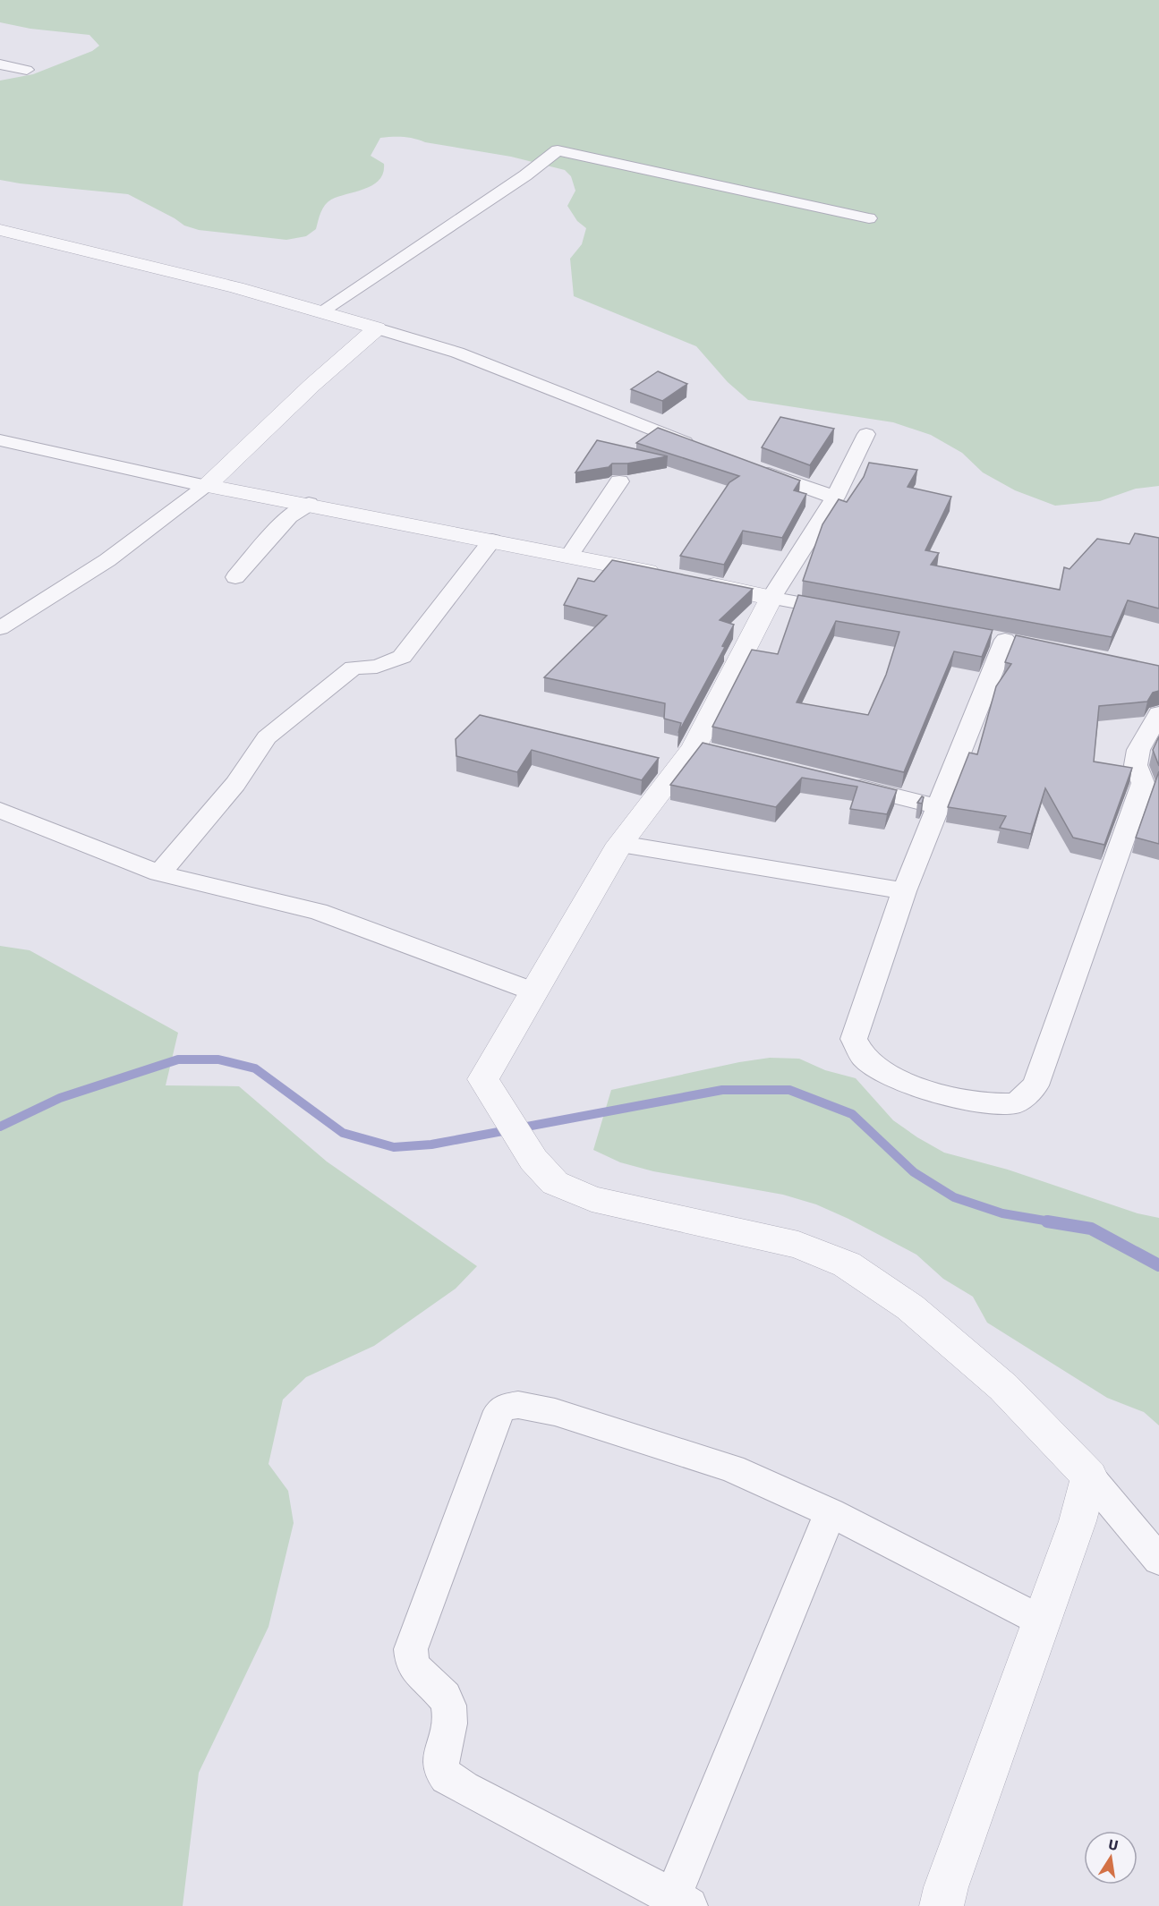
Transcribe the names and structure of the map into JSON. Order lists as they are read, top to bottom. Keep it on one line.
{"north":"top"}
